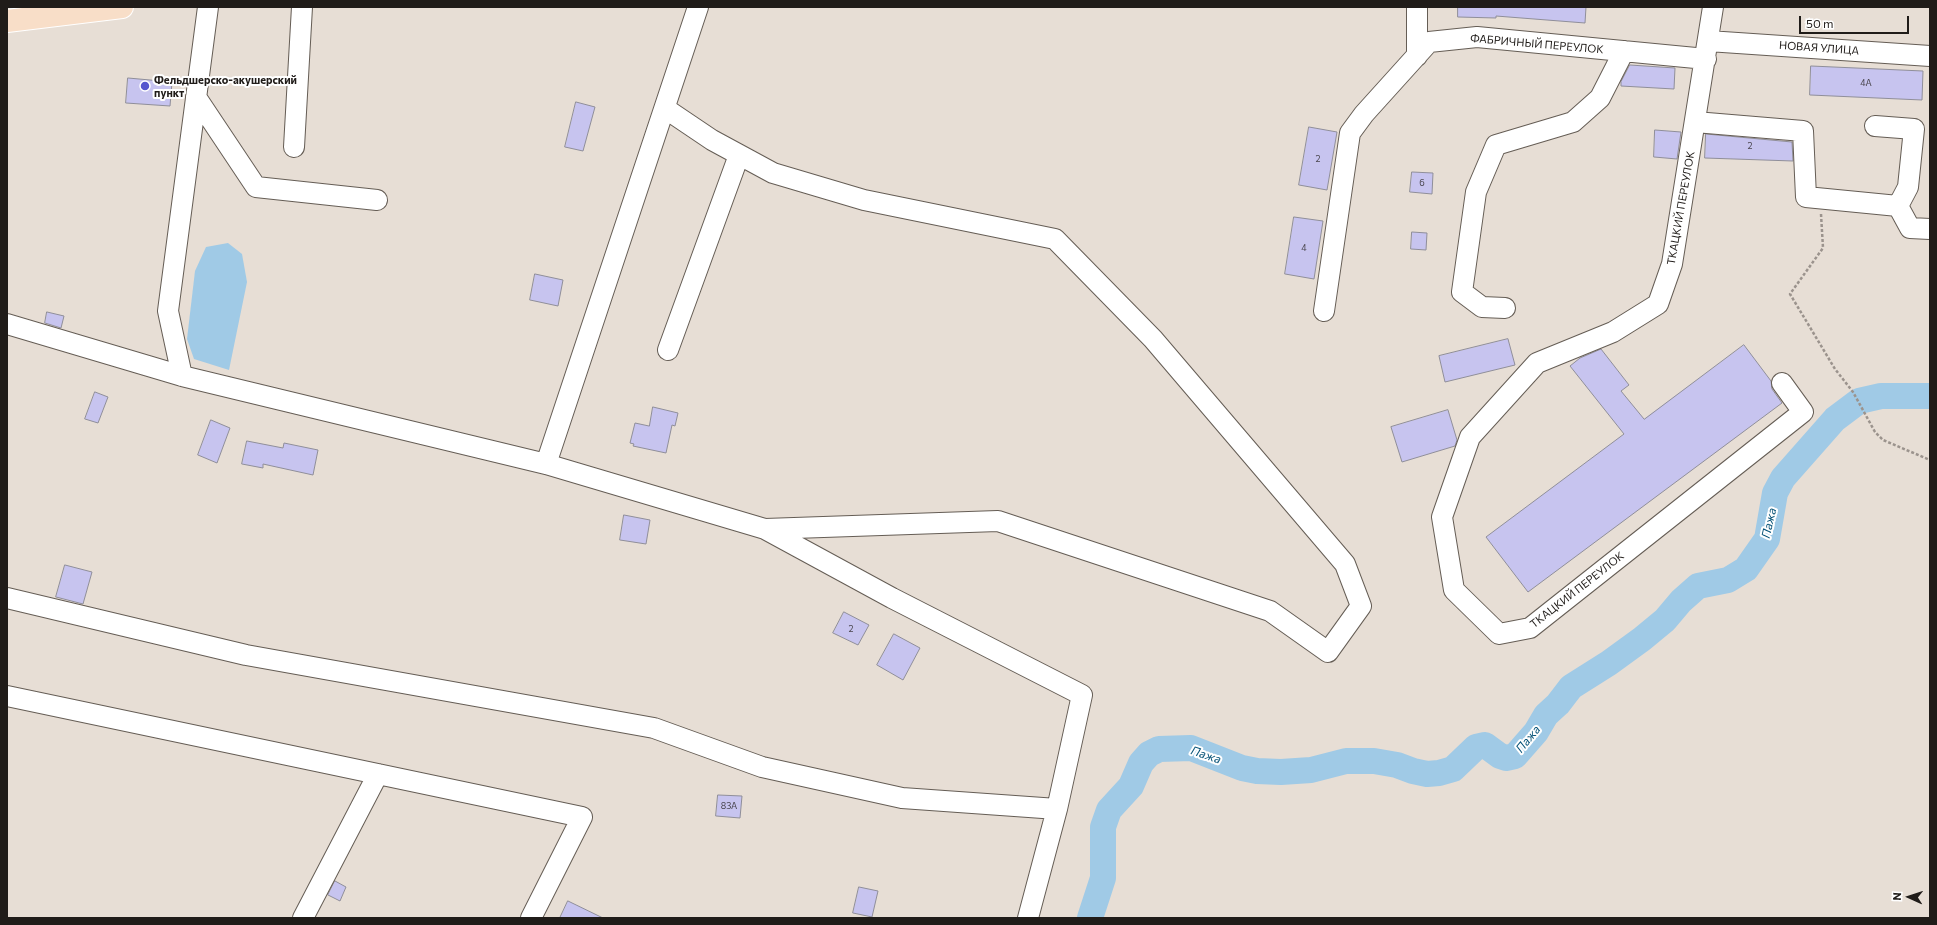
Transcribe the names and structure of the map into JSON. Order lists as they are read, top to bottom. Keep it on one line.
{"streets":{"street":["ФАБРИЧНЫЙ ПЕРЕУЛОК","НОВАЯ УЛИЦА","ТКАЦКИЙ ПЕРЕУЛОК"]},"crossings":[["ФАБРИЧНЫЙ ПЕРЕУЛОК","НОВАЯ УЛИЦА"],["ФАБРИЧНЫЙ ПЕРЕУЛОК","ТКАЦКИЙ ПЕРЕУЛОК"],["НОВАЯ УЛИЦА","ТКАЦКИЙ ПЕРЕУЛОК"]],"water":["Пажа"],"places":["Фельдшерско-акушерский пункт"],"house_numbers":["4А","2","2","6","4","2","83А"],"scale_bar":"50 m","north":"left"}
